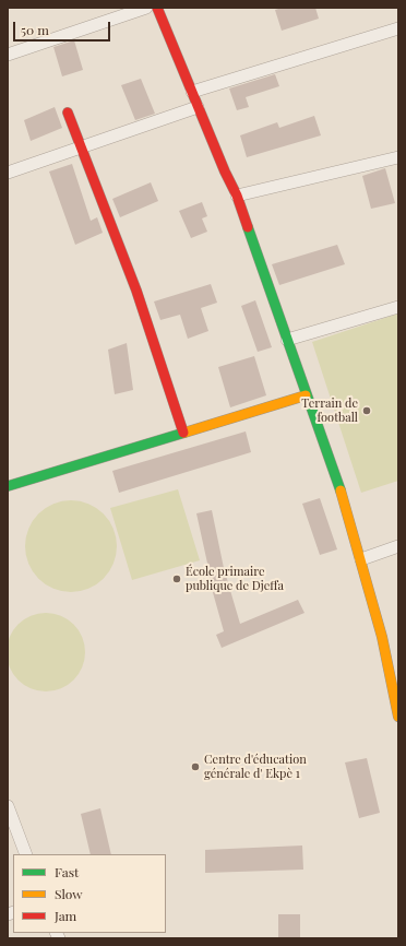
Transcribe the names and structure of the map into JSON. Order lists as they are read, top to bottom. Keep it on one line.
{"places":["Terrain de football","École primaire publique de Djeffa","Centre d'éducation générale d' Ekpè 1"],"legend":["Fast","Slow","Jam"],"scale_bar":"50 m"}
